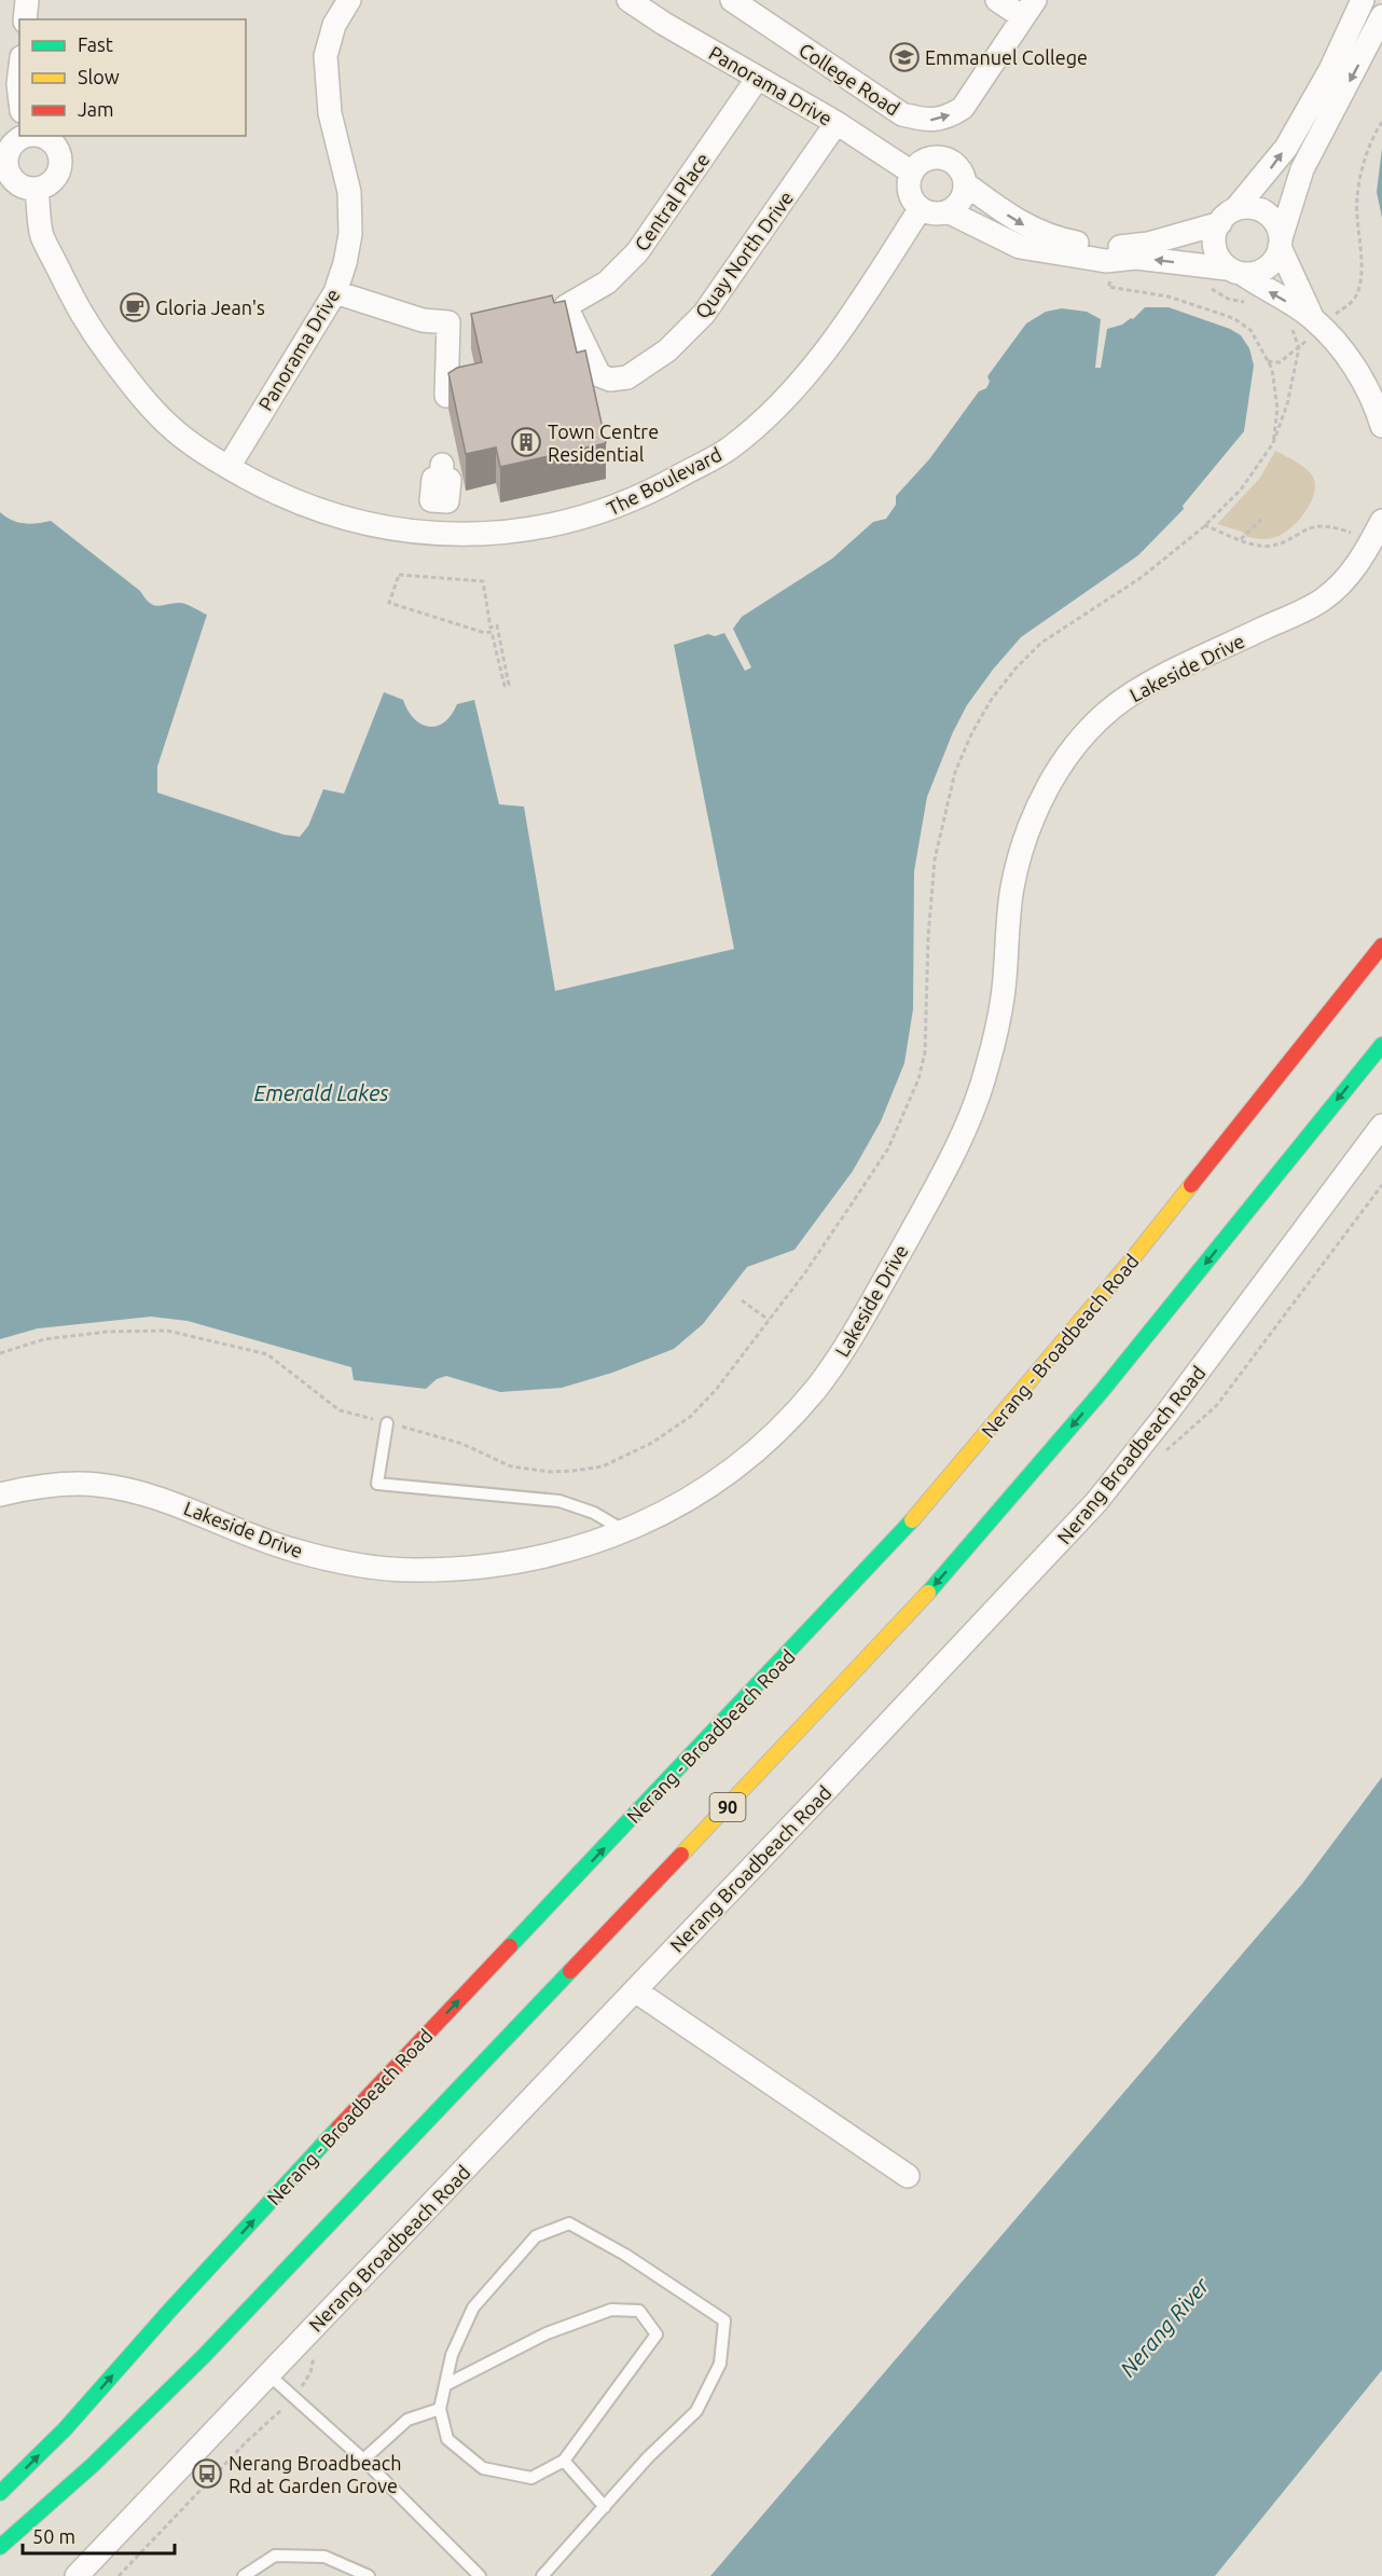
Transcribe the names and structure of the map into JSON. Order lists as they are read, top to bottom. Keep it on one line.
{"streets":{"main road":["Nerang - Broadbeach Road","90"],"street":["College Road","Panorama Drive","Central Place","Quay North Drive","The Boulevard","Lakeside Drive","Nerang Broadbeach Road"]},"crossings":[["Panorama Drive","Central Place"],["Panorama Drive","Quay North Drive"],["Panorama Drive","The Boulevard"],["Central Place","Quay North Drive"]],"water":["Emerald Lakes","Nerang River"],"places":{"school or university":["Emmanuel College"],"cafe":["Gloria Jean's"],"building":["Town Centre Residential"],"bus stop":["Nerang Broadbeach Rd at Garden Grove"]},"legend":["Fast","Slow","Jam"],"scale_bar":"50 m"}
